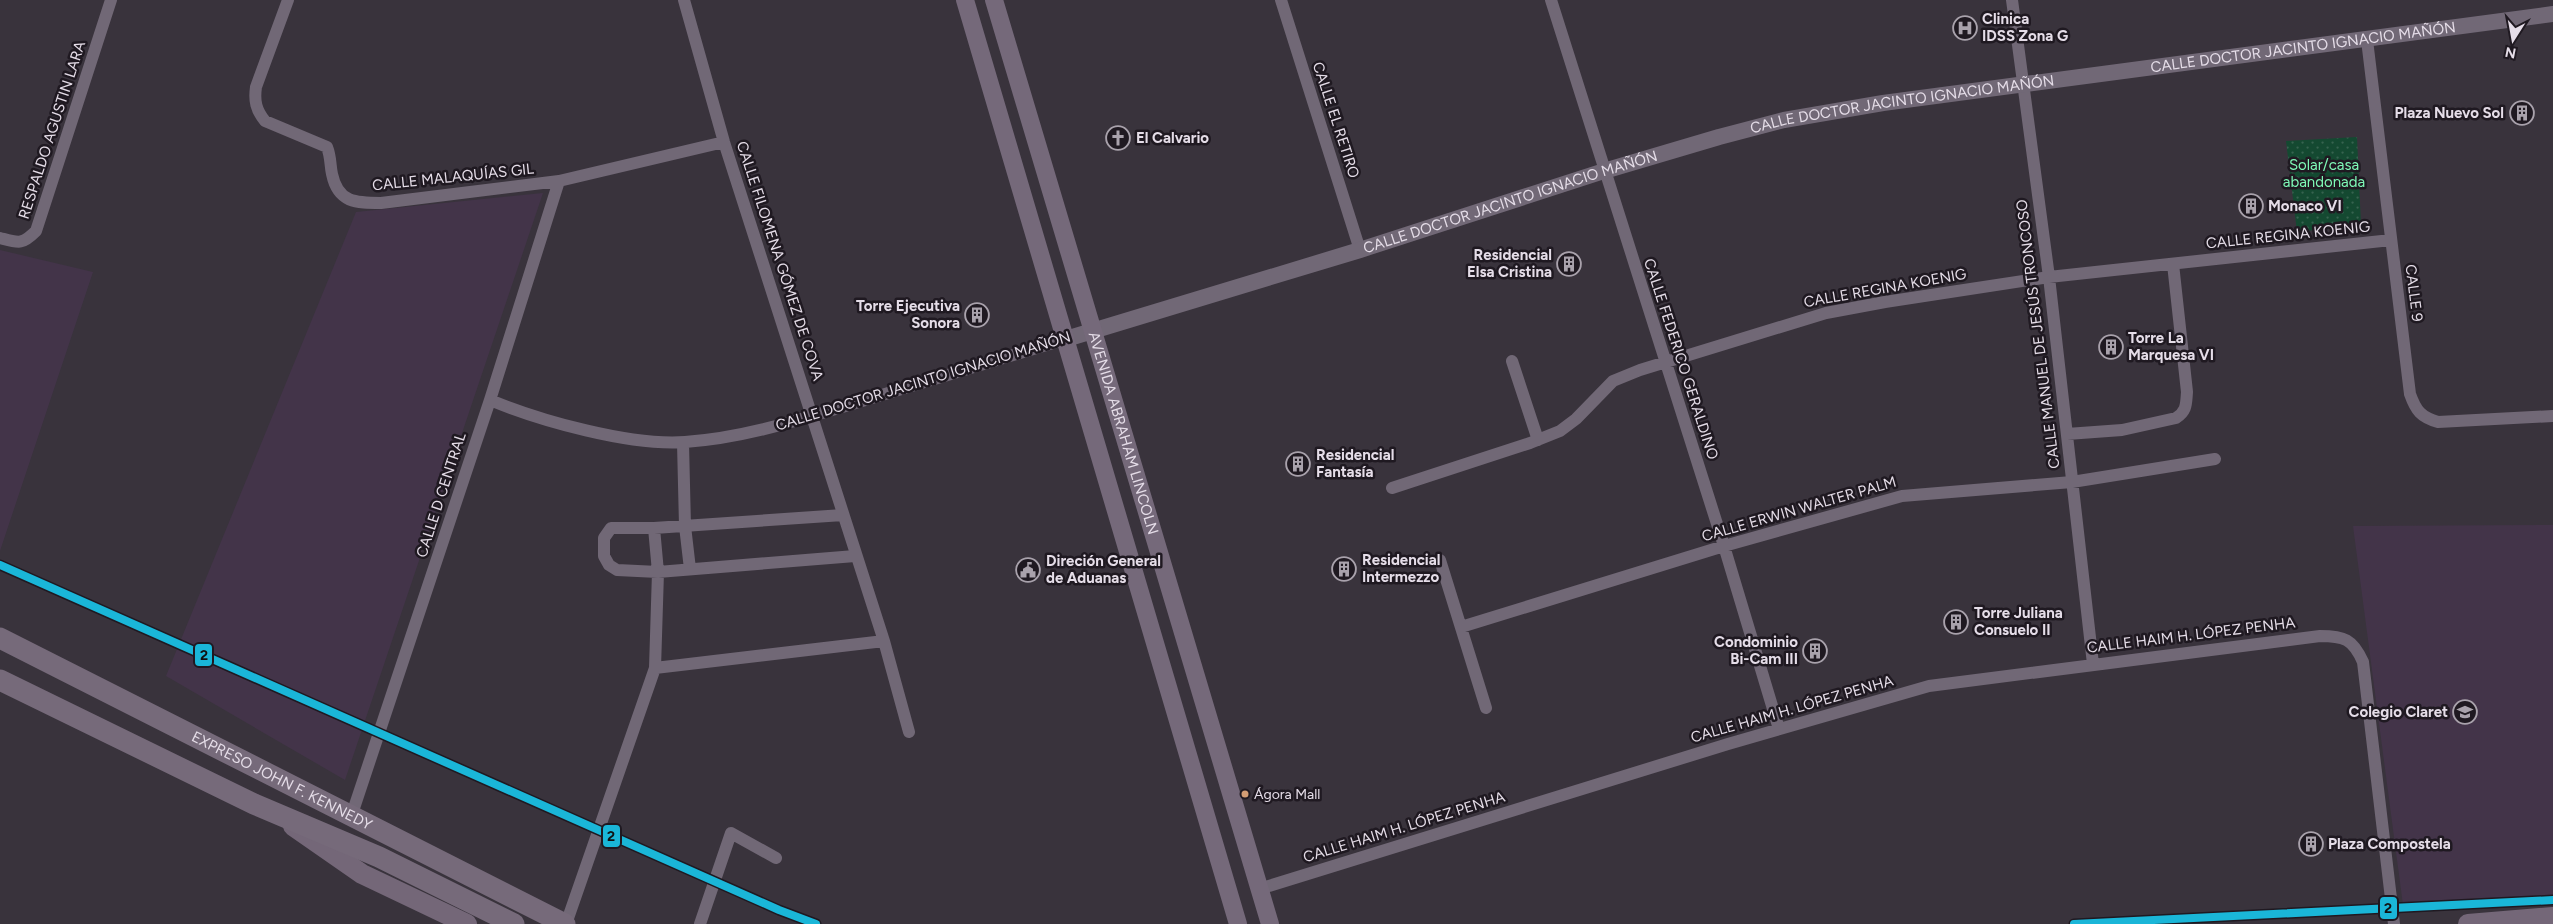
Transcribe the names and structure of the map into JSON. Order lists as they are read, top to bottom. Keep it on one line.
{"streets":{"highway":["EXPRESO JOHN F. KENNEDY"],"main road":["AVENIDA ABRAHAM LINCOLN"],"street":["CALLE DOCTOR JACINTO IGNACIO MAÑÓN","CALLE EL RETIRO","RESPALDO AGUSTIN LARA","CALLE MALAQUÍAS GIL","CALLE REGINA KOENIG","CALLE FILOMENA GÓMEZ DE COVA","CALLE 9","CALLE MANUEL DE JESÚS TRONCOSO","CALLE FEDERICO GERALDINO","CALLE D CENTRAL","CALLE ERWIN WALTER PALM","CALLE HAIM H. LÓPEZ PENHA"]},"crossings":[["CALLE DOCTOR JACINTO IGNACIO MAÑÓN","CALLE EL RETIRO"],["CALLE DOCTOR JACINTO IGNACIO MAÑÓN","CALLE FILOMENA GÓMEZ DE COVA"],["CALLE DOCTOR JACINTO IGNACIO MAÑÓN","CALLE 9"],["CALLE DOCTOR JACINTO IGNACIO MAÑÓN","CALLE MANUEL DE JESÚS TRONCOSO"],["CALLE DOCTOR JACINTO IGNACIO MAÑÓN","CALLE FEDERICO GERALDINO"],["CALLE DOCTOR JACINTO IGNACIO MAÑÓN","AVENIDA ABRAHAM LINCOLN"],["CALLE DOCTOR JACINTO IGNACIO MAÑÓN","CALLE D CENTRAL"],["CALLE MALAQUÍAS GIL","CALLE FILOMENA GÓMEZ DE COVA"],["CALLE MALAQUÍAS GIL","CALLE D CENTRAL"],["CALLE REGINA KOENIG","CALLE 9"],["CALLE REGINA KOENIG","CALLE MANUEL DE JESÚS TRONCOSO"],["CALLE REGINA KOENIG","CALLE FEDERICO GERALDINO"],["CALLE MANUEL DE JESÚS TRONCOSO","CALLE ERWIN WALTER PALM"],["CALLE MANUEL DE JESÚS TRONCOSO","CALLE HAIM H. LÓPEZ PENHA"],["CALLE FEDERICO GERALDINO","CALLE ERWIN WALTER PALM"],["CALLE FEDERICO GERALDINO","CALLE HAIM H. LÓPEZ PENHA"],["AVENIDA ABRAHAM LINCOLN","CALLE HAIM H. LÓPEZ PENHA"],["CALLE D CENTRAL","EXPRESO JOHN F. KENNEDY"]],"parks":["Solar/casa abandonada"],"places":{"hospital":["Clinica IDSS Zona G"],"building":["Plaza Nuevo Sol","Monaco VI","Residencial Elsa Cristina","Torre Ejecutiva Sonora","Torre La Marquesa VI","Residencial Fantasía","Residencial Intermezzo","Torre Juliana Consuelo II","Condominio Bi-Cam III","Plaza Compostela"],"church":["El Calvario"],"public building":["Direción General de Aduanas"],"school or university":["Colegio Claret"],"other":["Ágora Mall"]},"lines":["transit line 2"],"north":"bottom"}
